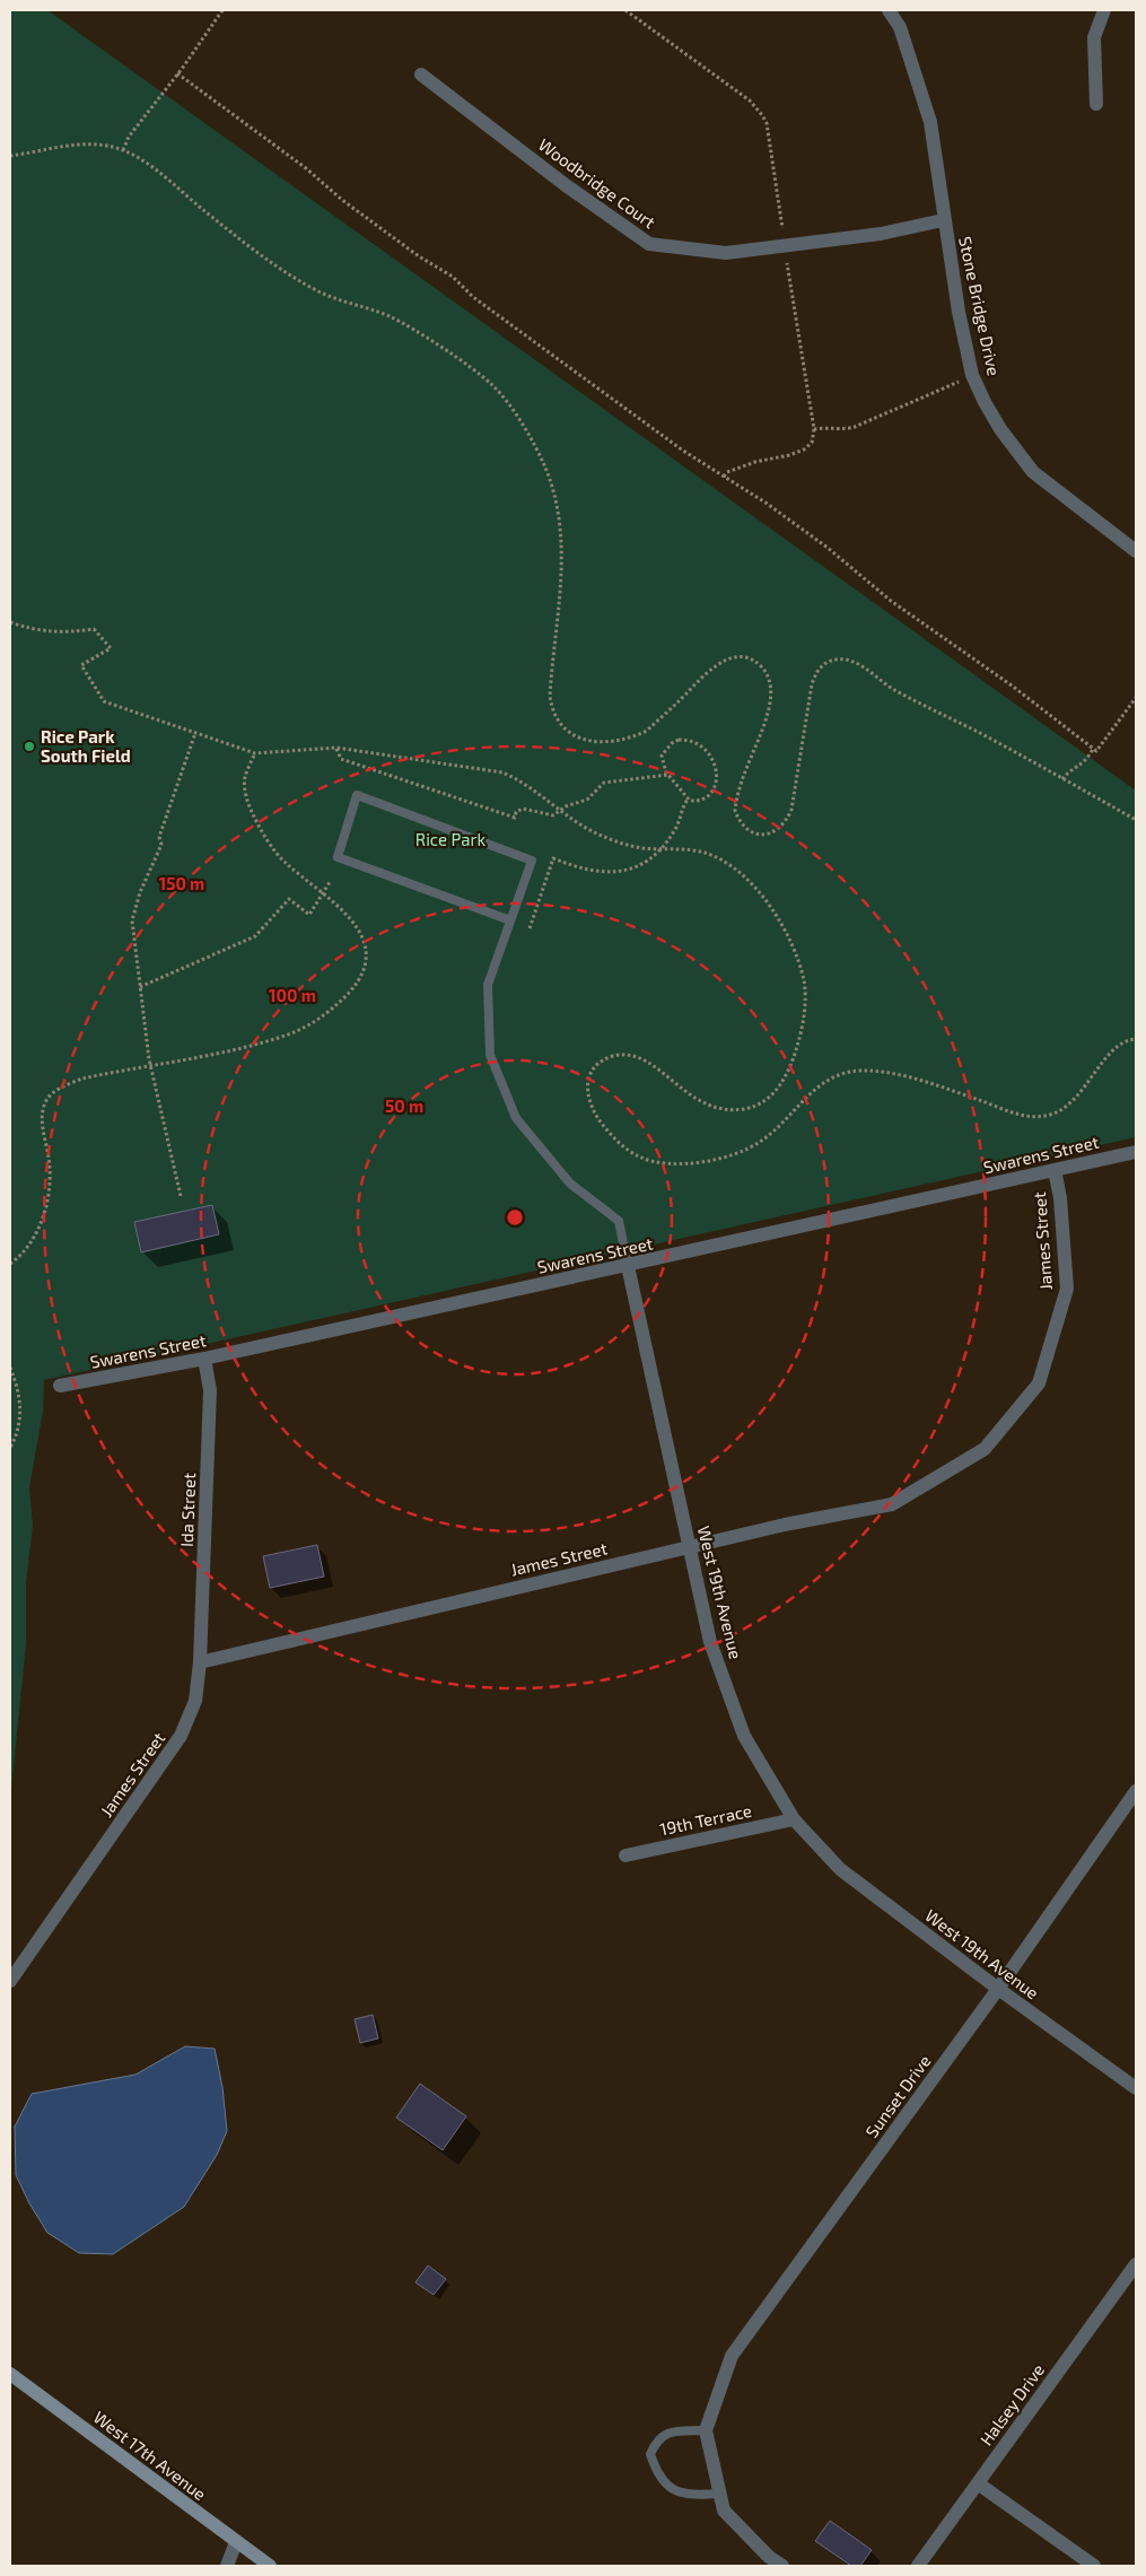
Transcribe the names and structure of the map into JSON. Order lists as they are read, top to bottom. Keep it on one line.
{"streets":{"street":["Woodbridge Court","Stone Bridge Drive","Swarens Street","James Street","Ida Street","West 19th Avenue","19th Terrace","Sunset Drive","Halsey Drive","West 17th Avenue"]},"crossings":[["Woodbridge Court","Stone Bridge Drive"],["Swarens Street","James Street"],["Swarens Street","Ida Street"],["Swarens Street","West 19th Avenue"],["James Street","Ida Street"],["James Street","West 19th Avenue"],["West 19th Avenue","19th Terrace"],["West 19th Avenue","Sunset Drive"]],"parks":["Rice Park"],"places":["Rice Park South Field"],"rings":["150 m","100 m","50 m"]}
